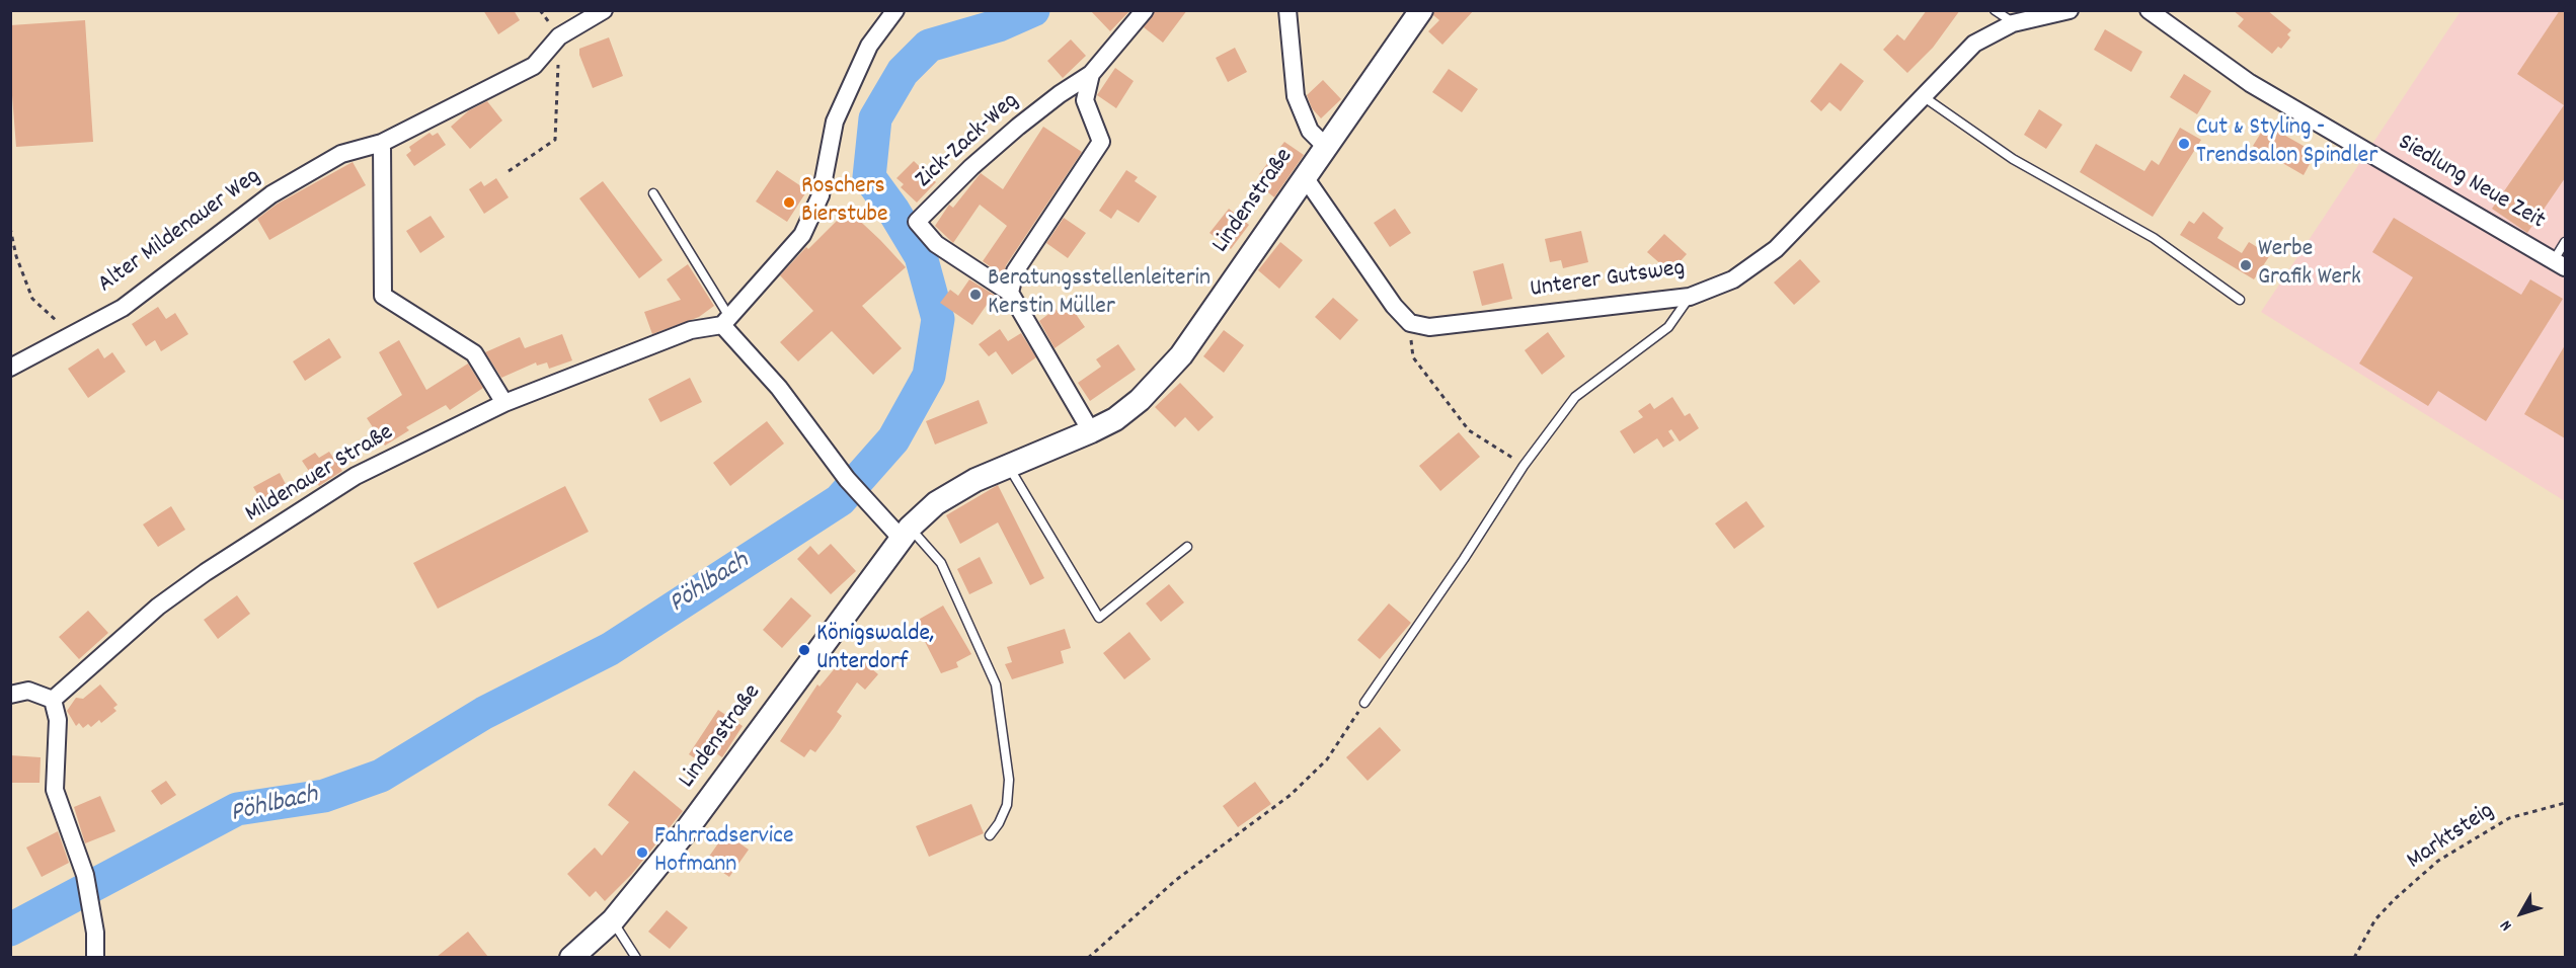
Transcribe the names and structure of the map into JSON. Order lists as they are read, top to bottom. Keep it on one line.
{"streets":{"main road":["Lindenstraße"],"street":["Zick-Zack-Weg","Siedlung Neue Zeit","Alter Mildenauer Weg","Unterer Gutsweg","Mildenauer Straße"],"path":["Marktsteig"]},"crossings":[["Zick-Zack-Weg","Lindenstraße"]],"water":["Pöhlbach"],"places":["Cut & Styling - Trendsalon Spindler","Roschers Bierstube","Werbe Grafik Werk","Beratungsstellenleiterin Kerstin Müller","Königswalde, Unterdorf","Fahrradservice Hofmann"],"north":"bottom left"}
